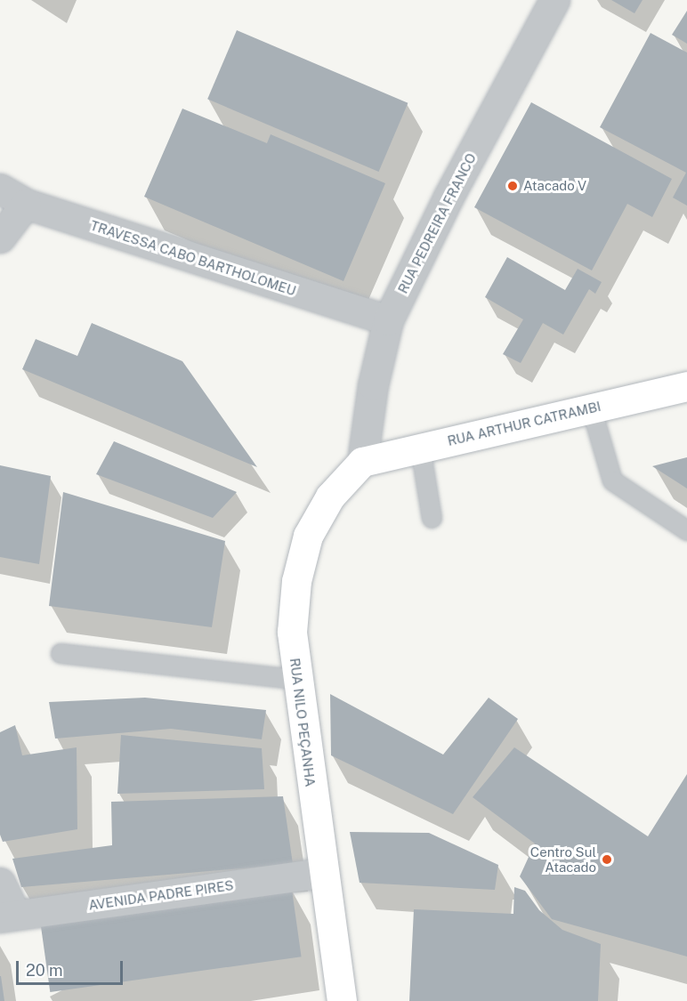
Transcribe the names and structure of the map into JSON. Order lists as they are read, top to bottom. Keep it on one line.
{"streets":{"main road":["RUA ARTHUR CATRAMBI","RUA NILO PEÇANHA"],"street":["RUA PEDREIRA FRANCO","TRAVESSA CABO BARTHOLOMEU","AVENIDA PADRE PIRES"]},"crossings":[["RUA PEDREIRA FRANCO","TRAVESSA CABO BARTHOLOMEU"],["RUA PEDREIRA FRANCO","RUA ARTHUR CATRAMBI"],["RUA PEDREIRA FRANCO","RUA NILO PEÇANHA"],["RUA ARTHUR CATRAMBI","RUA NILO PEÇANHA"],["RUA NILO PEÇANHA","AVENIDA PADRE PIRES"]],"places":["Atacado V","Centro Sul Atacado"],"scale_bar":"20 m"}
